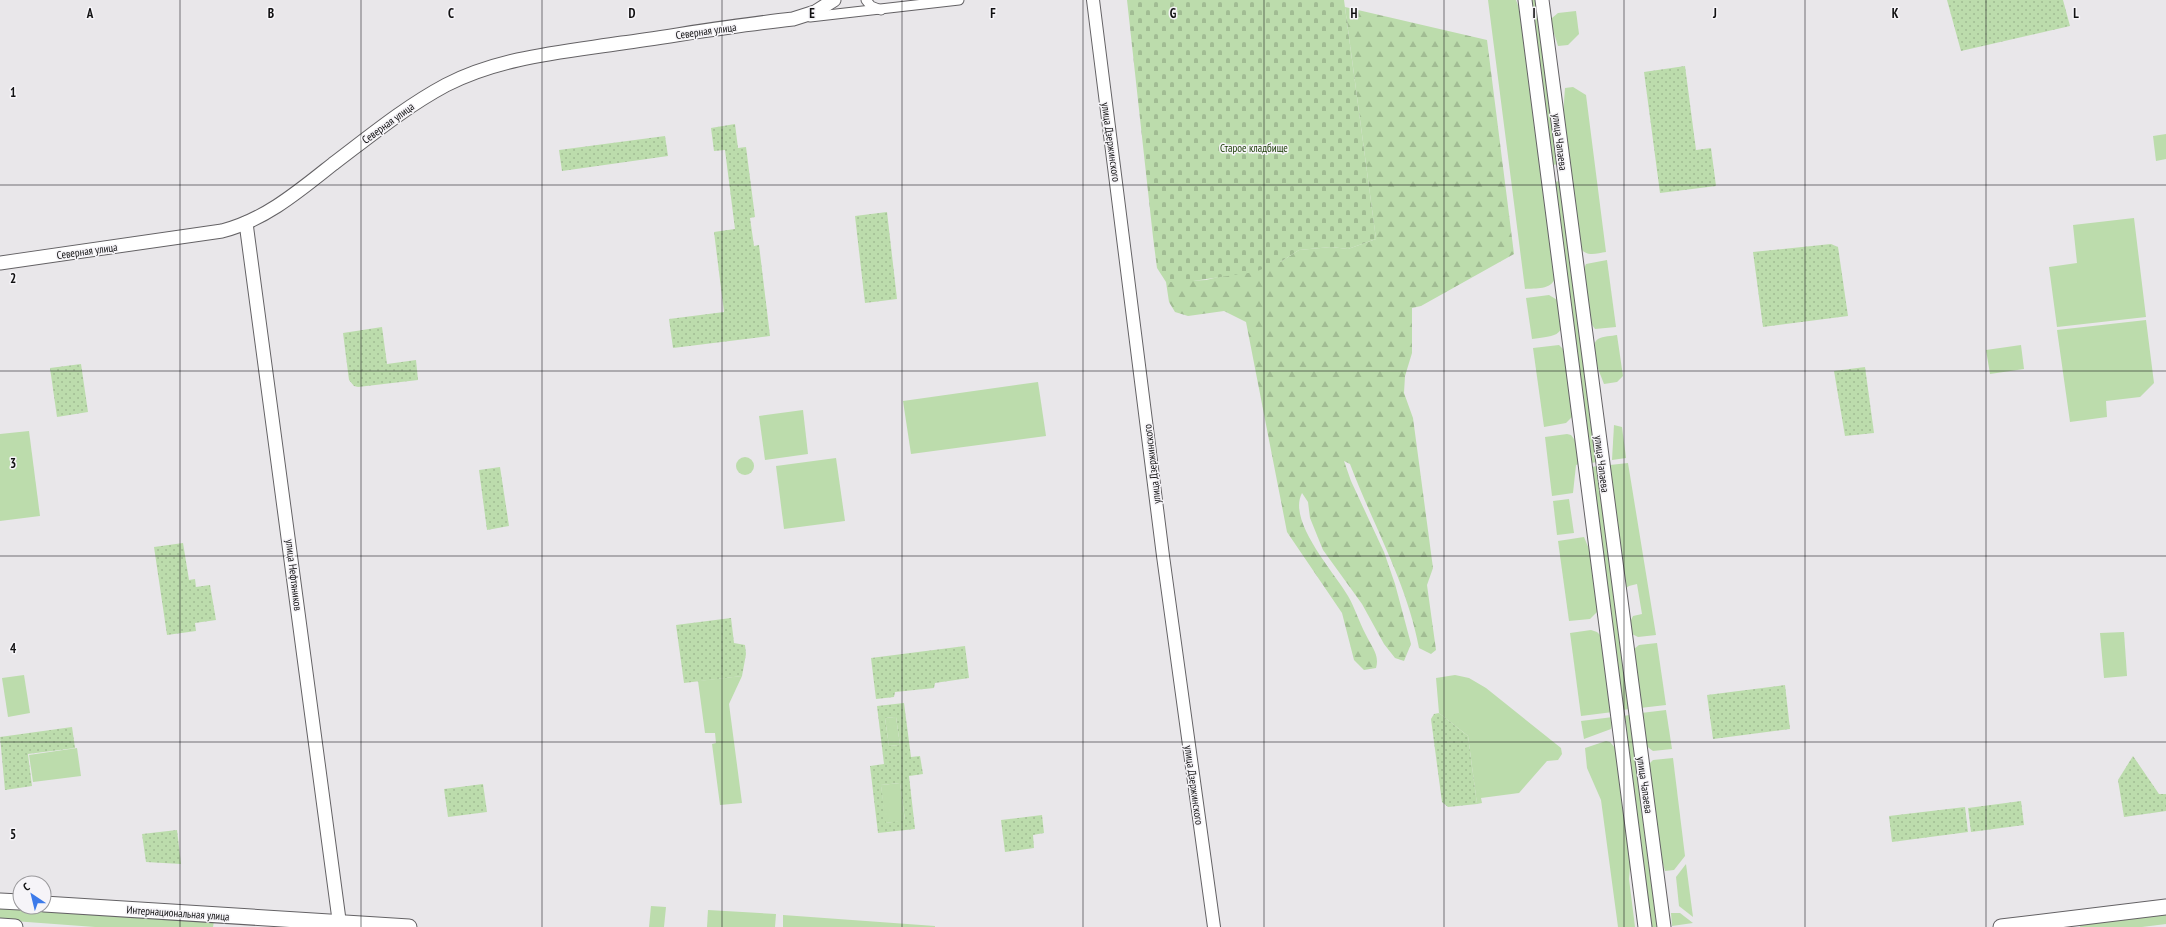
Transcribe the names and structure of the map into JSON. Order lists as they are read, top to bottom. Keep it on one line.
{"streets":{"main road":["Северная улица","улица Чапаева","улица Нефтяников","Интернациональная улица"],"street":["улица Дзержинского"]},"crossings":[["Северная улица","улица Нефтяников"],["улица Нефтяников","Интернациональная улица"]],"parks":["Старое кладбище"],"north":"top left","grid":{"columns":["A","B","C","D","E","F","G","H","I","J","K","L"],"rows":["1","2","3","4","5"]}}
